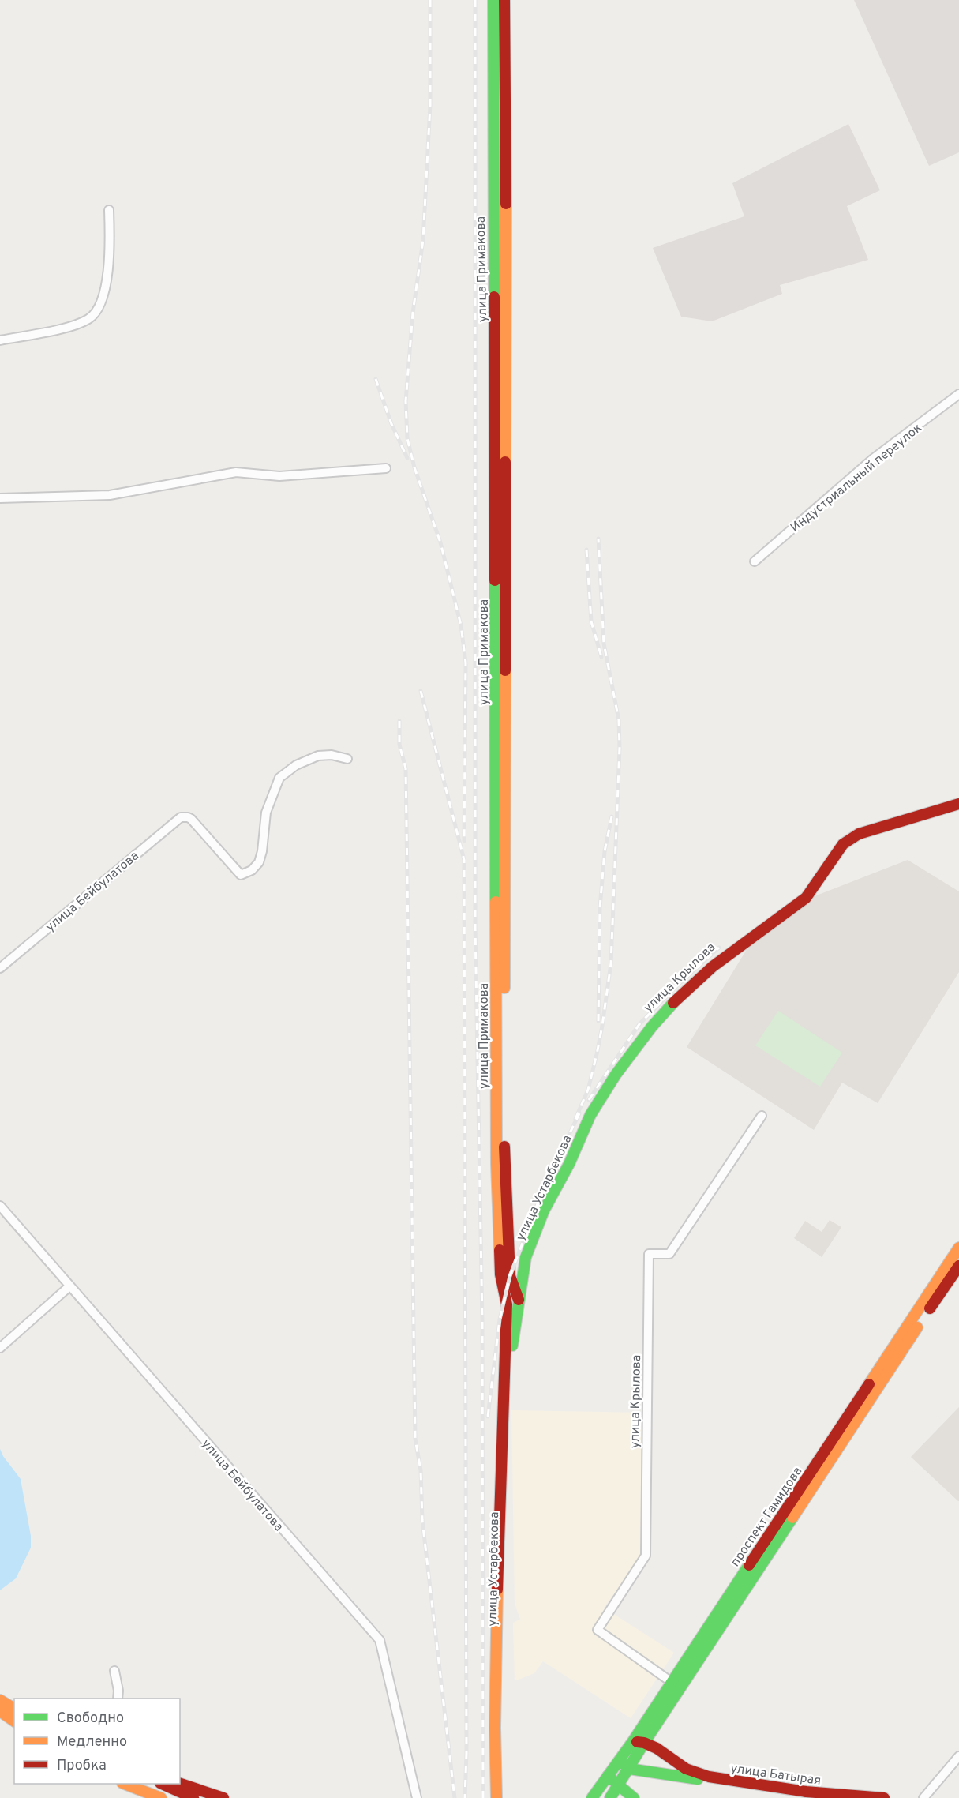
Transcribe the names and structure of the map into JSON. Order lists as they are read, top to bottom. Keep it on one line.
{"streets":{"main road":["улица Примакова","улица Крылова","улица Устарбекова","проспект Гамидова","улица Батырая"],"street":["Индустриальный переулок","улица Бейбулатова"]},"crossings":[["улица Примакова","улица Крылова"],["улица Крылова","улица Устарбекова"],["улица Крылова","проспект Гамидова"],["проспект Гамидова","улица Батырая"]],"legend":["Свободно","Медленно","Пробка"]}
